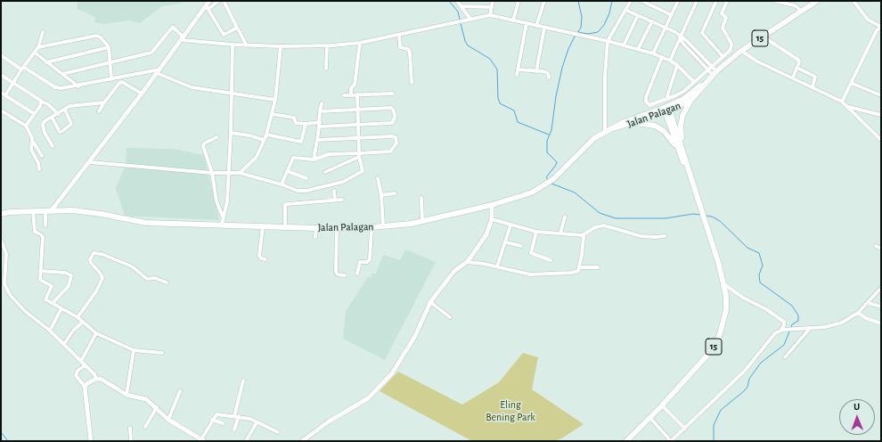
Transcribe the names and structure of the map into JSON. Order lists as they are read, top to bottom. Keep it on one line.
{"streets":{"main road":["15","Jalan Palagan"]},"crossings":[["15","Jalan Palagan"]],"parks":["Eling Bening Park"],"north":"top"}
